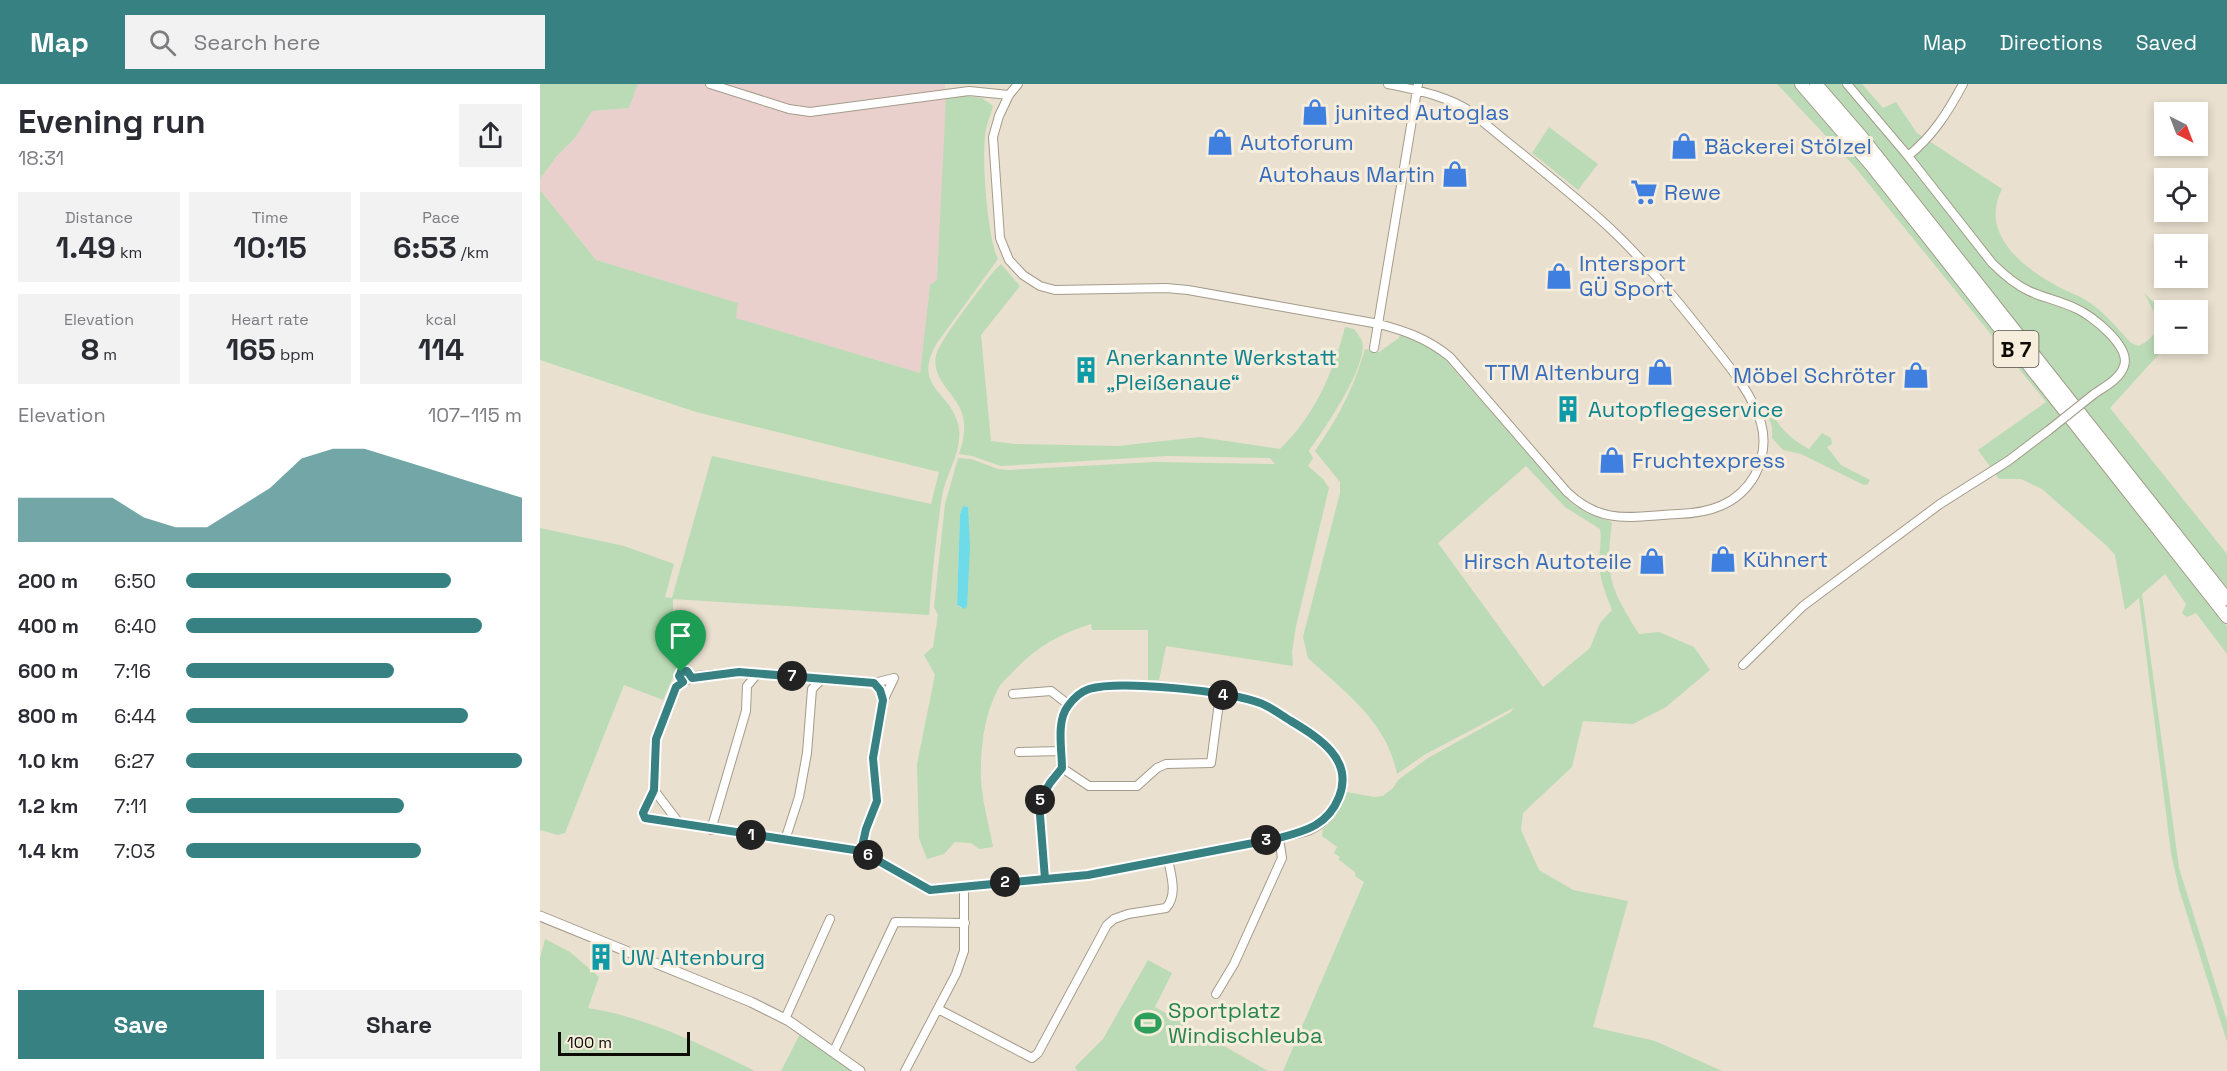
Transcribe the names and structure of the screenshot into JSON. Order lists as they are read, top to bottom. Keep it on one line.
{"streets":{"highway":["B 7"]},"places":{"shop":["junited Autoglas","Autoforum","Bäckerei Stölzel","Autohaus Martin","Intersport GÜ Sport","TTM Altenburg","Möbel Schröter","Fruchtexpress","Kühnert","Hirsch Autoteile"],"supermarket":["Rewe"],"building":["Anerkannte Werkstatt „Pleißenaue“","Autopflegeservice","UW Altenburg"],"sports":["Sportplatz Windischleuba"]},"scale_bar":"100 m","north":"bottom right","page":{"header":"Map","search":"Search here","nav":["Map","Directions","Saved"],"heading":["Evening run","18:31"],"map_buttons":["+","−"],"stats":[["Distance","1.49 km"],["Time","10:15"],["Pace","6:53 /km"],["Elevation","8 m"],["Heart rate","165 bpm"],["kcal","114"]],"chart":["Elevation","107–115 m"],"list":[{"name":"200 m","note":"6:50"},{"name":"400 m","note":"6:40"},{"name":"600 m","note":"7:16"},{"name":"800 m","note":"6:44"},{"name":"1.0 km","note":"6:27"},{"name":"1.2 km","note":"7:11"},{"name":"1.4 km","note":"7:03"}],"pins":["7","4","5","1","3","6","2"],"buttons":["Save","Share"],"scale":"100 m"}}
